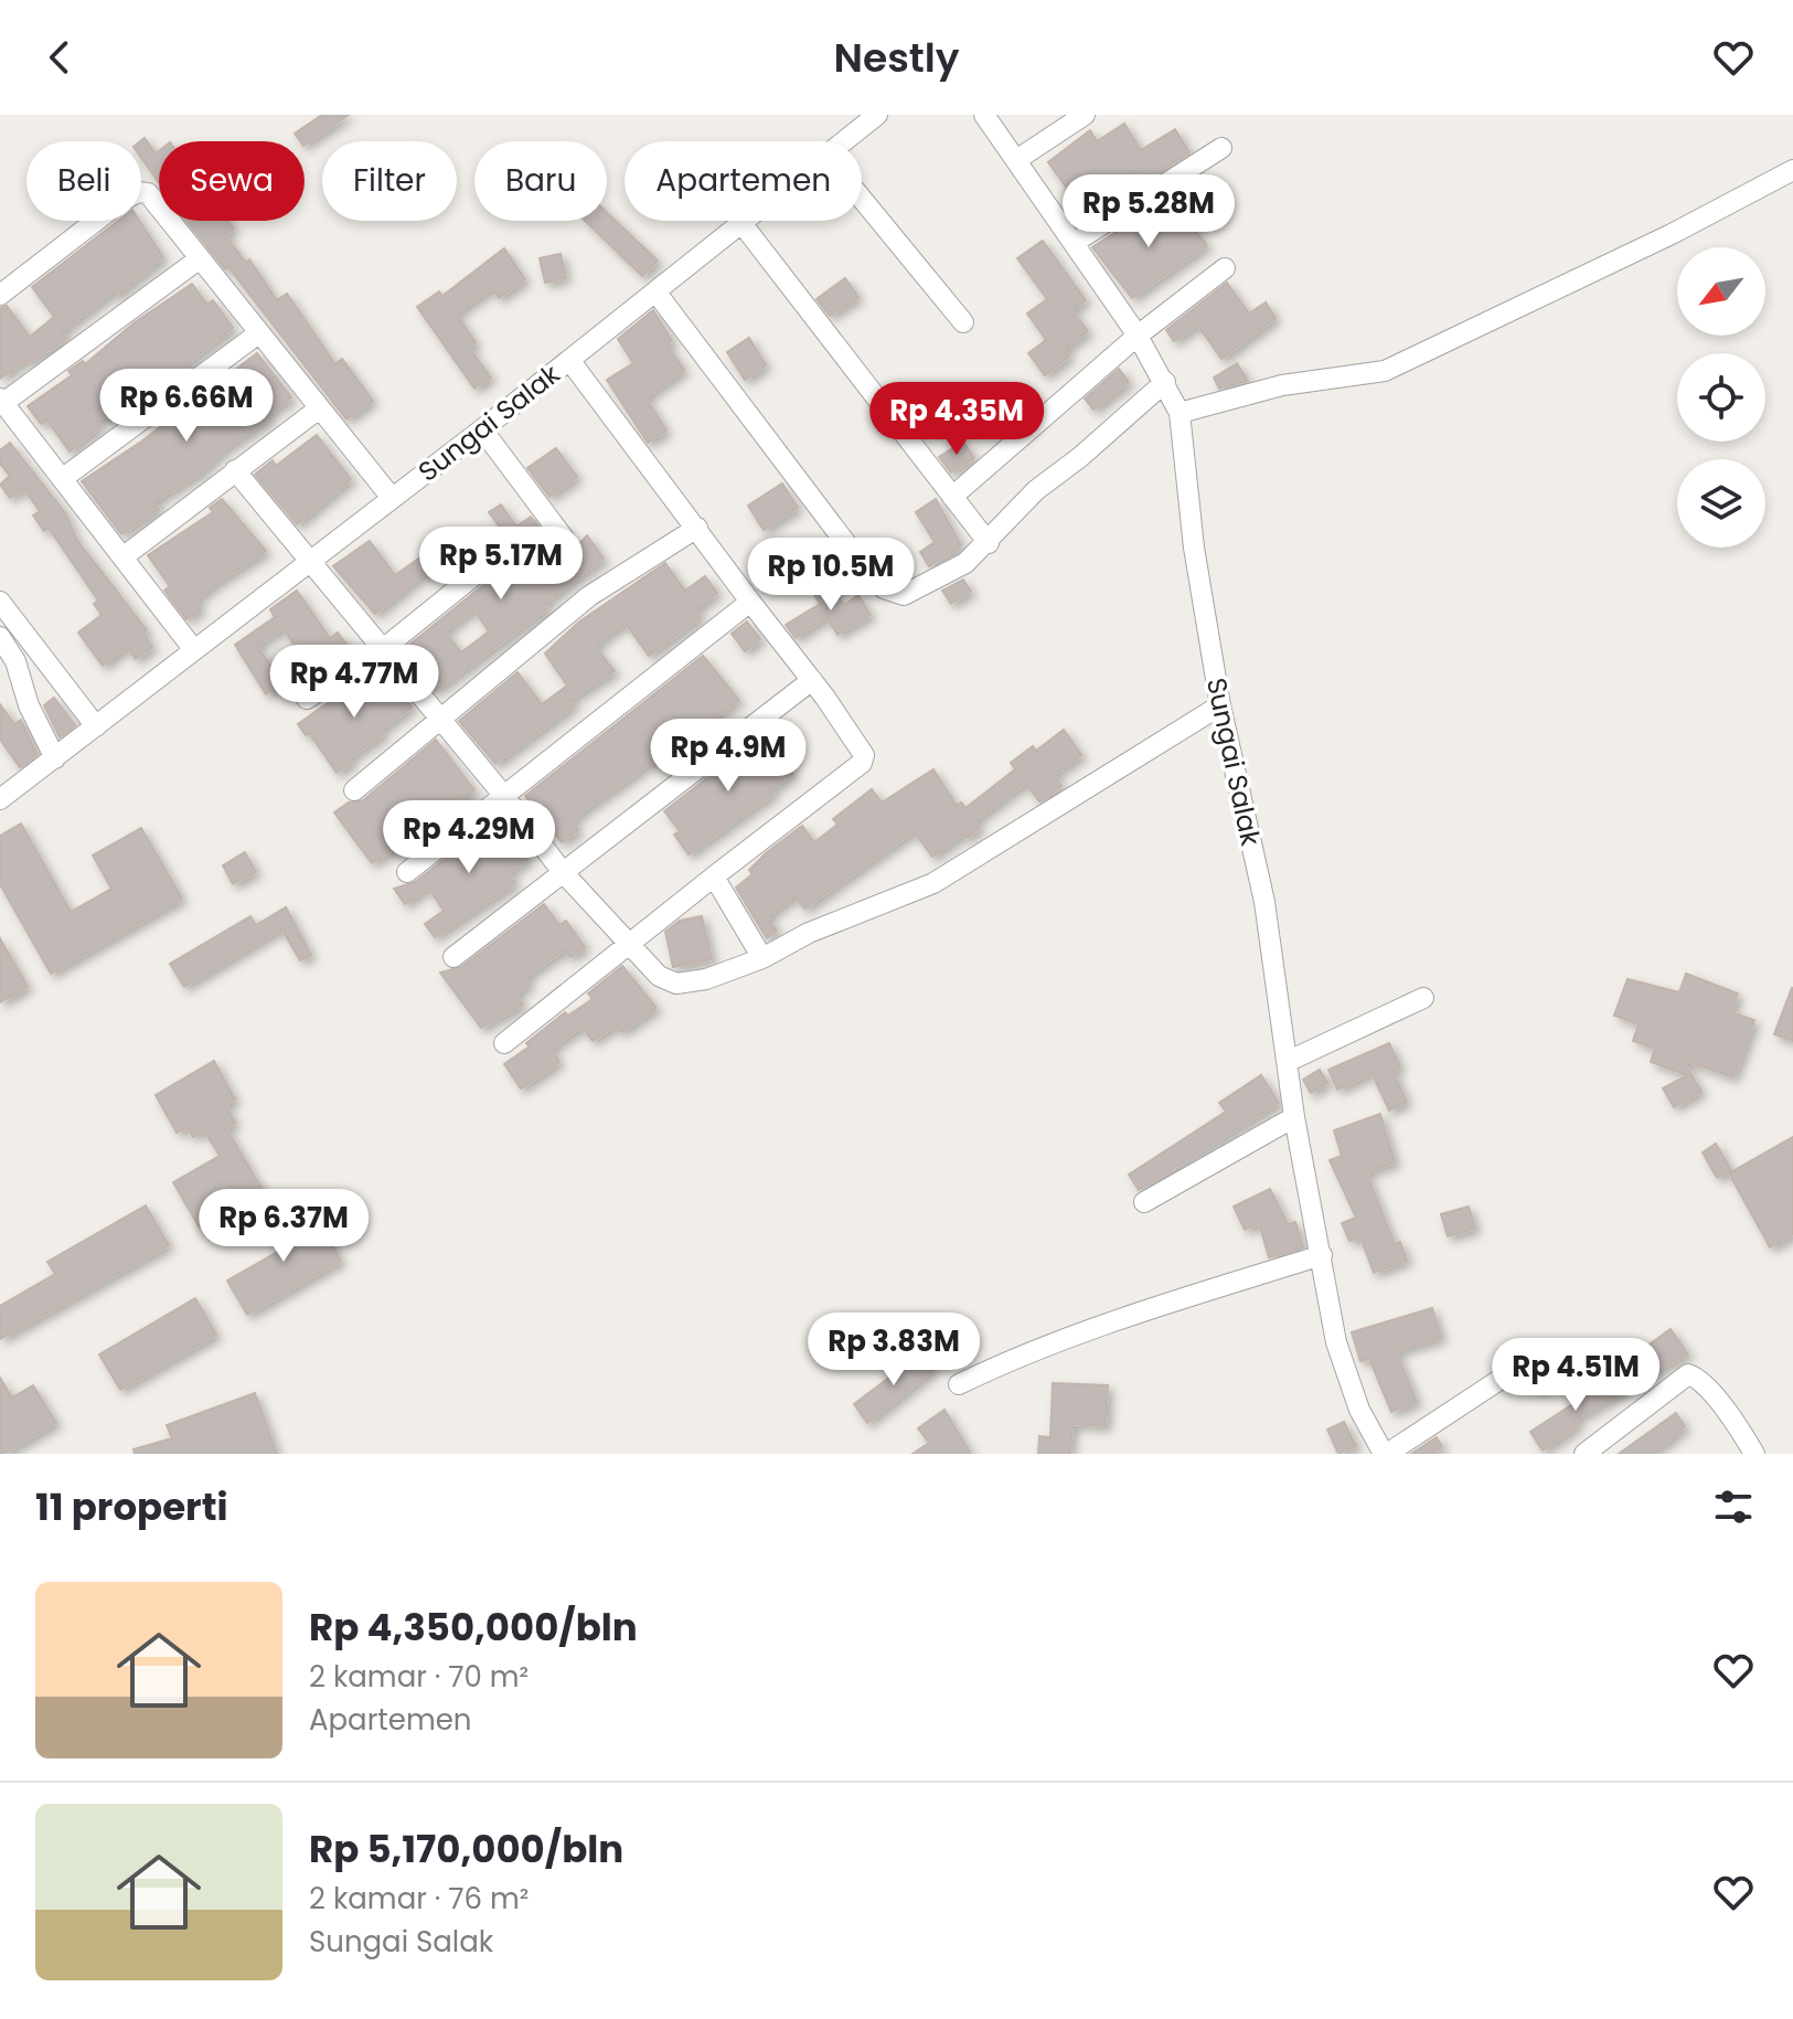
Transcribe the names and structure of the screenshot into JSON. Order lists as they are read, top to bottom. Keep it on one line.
{"streets":{"street":["Sungai Salak"]},"north":"bottom left","page":{"header":"Nestly","chip":["Beli","Sewa","Filter","Baru","Apartemen"],"price":["Rp 5.28M","Rp 6.66M","Rp 4.35M","Rp 5.17M","Rp 10.5M","Rp 4.77M","Rp 4.9M","Rp 4.29M","Rp 6.37M","Rp 3.83M","Rp 4.51M"],"heading":"11 properti","list":[{"name":"Rp 4,350,000/bln","note":"2 kamar · 70 m² · Apartemen"},{"name":"Rp 5,170,000/bln","note":"2 kamar · 76 m² · Sungai Salak"}]}}
